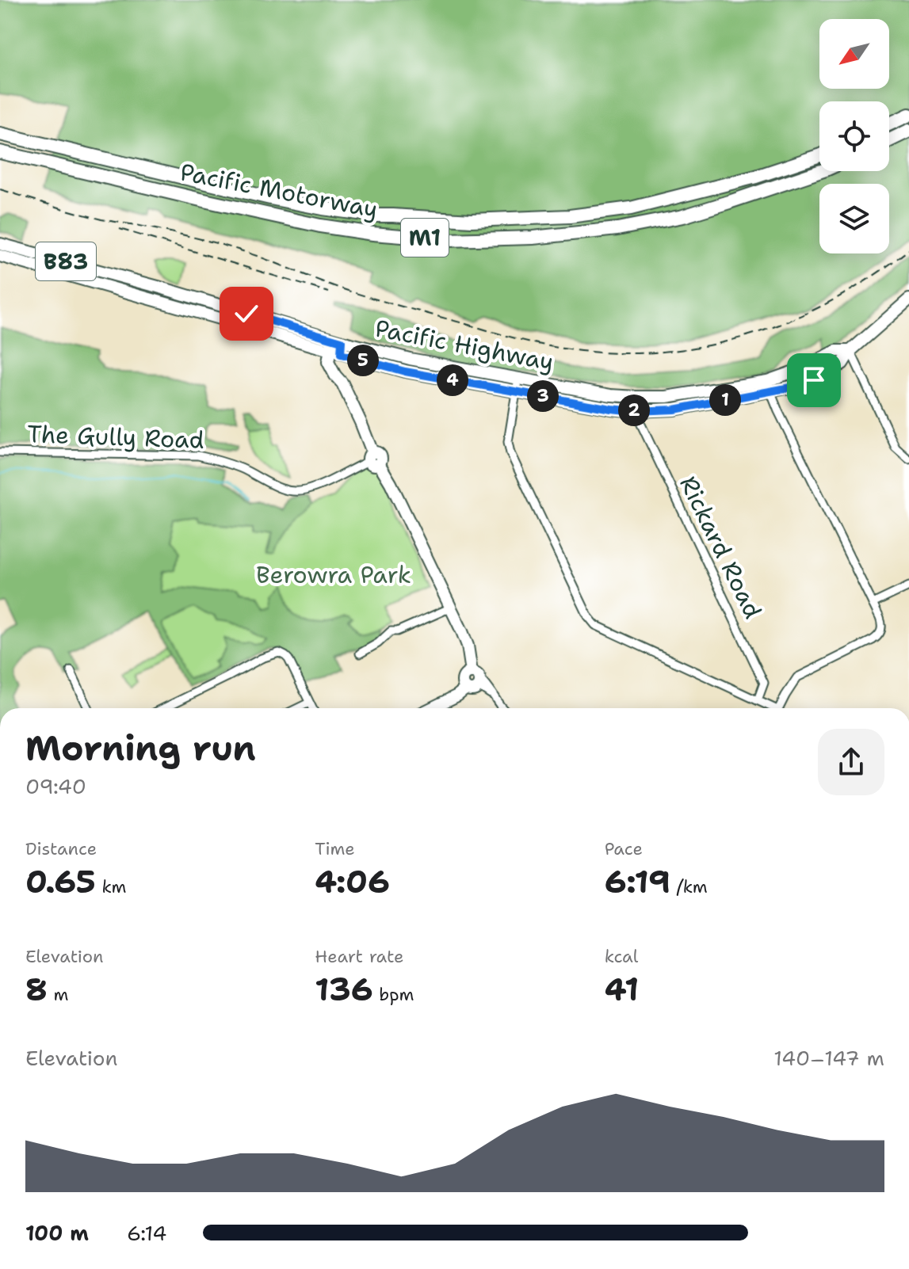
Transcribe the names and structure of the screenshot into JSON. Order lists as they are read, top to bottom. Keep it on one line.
{"streets":{"highway":["Pacific Motorway","M1"],"main road":["B83","Pacific Highway"],"street":["The Gully Road","Rickard Road"]},"crossings":[["Pacific Highway","Rickard Road"]],"parks":["Berowra Park"],"north":"bottom left","page":{"pins":["5","4","3","1","2"],"heading":["Morning run","09:40"],"stats":[["Distance","0.65 km"],["Time","4:06"],["Pace","6:19 /km"],["Elevation","8 m"],["Heart rate","136 bpm"],["kcal","41"]],"chart":["Elevation","140–147 m"],"list":[{"name":"100 m","note":"6:14"}]}}
